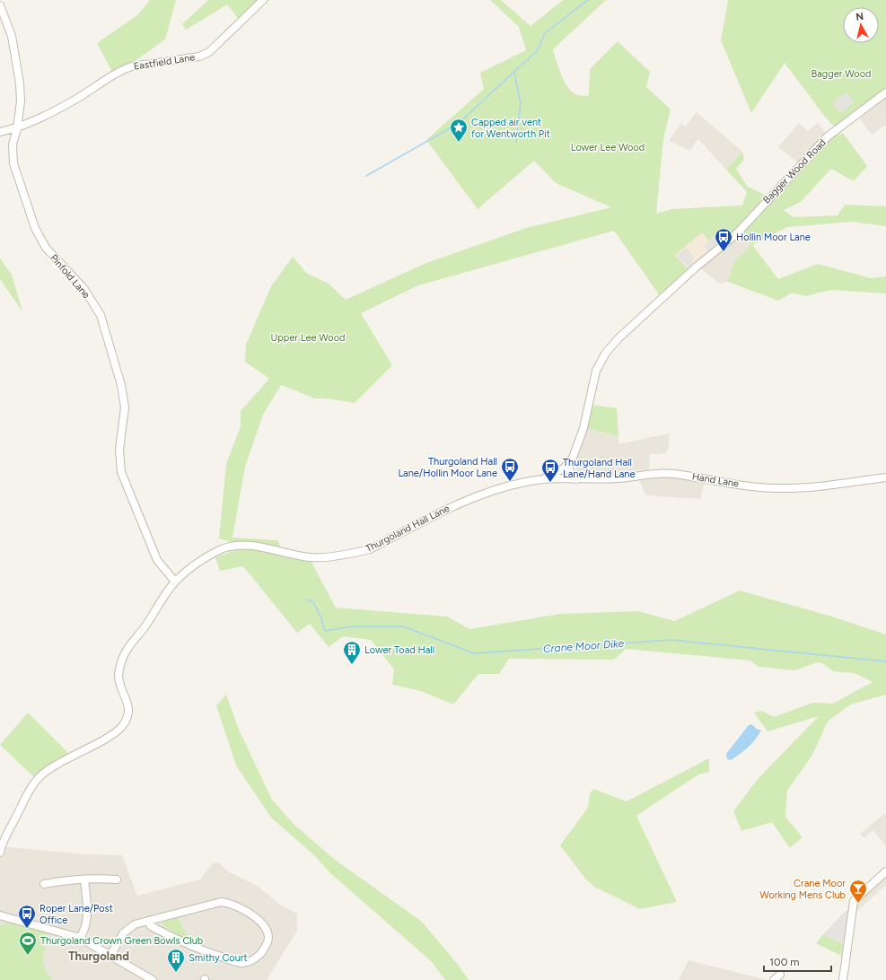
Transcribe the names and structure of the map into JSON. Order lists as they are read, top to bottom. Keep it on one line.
{"streets":{"street":["Eastfield Lane","Bagger Wood Road","Pinfold Lane","Hand Lane","Thurgoland Hall Lane"]},"crossings":[["Eastfield Lane","Pinfold Lane"],["Pinfold Lane","Thurgoland Hall Lane"],["Hand Lane","Thurgoland Hall Lane"]],"districts":["Thurgoland"],"water":["Crane Moor Dike"],"parks":["Bagger Wood","Lower Lee Wood","Upper Lee Wood"],"places":{"place":["Capped air vent for Wentworth Pit"],"bus stop":["Hollin Moor Lane","Thurgoland Hall Lane/Hollin Moor Lane","Thurgoland Hall Lane/Hand Lane","Roper Lane/Post Office"],"building":["Lower Toad Hall","Smithy Court"],"bar":["Crane Moor Working Mens Club"],"sports":["Thurgoland Crown Green Bowls Club"]},"scale_bar":"100 m","north":"top"}
